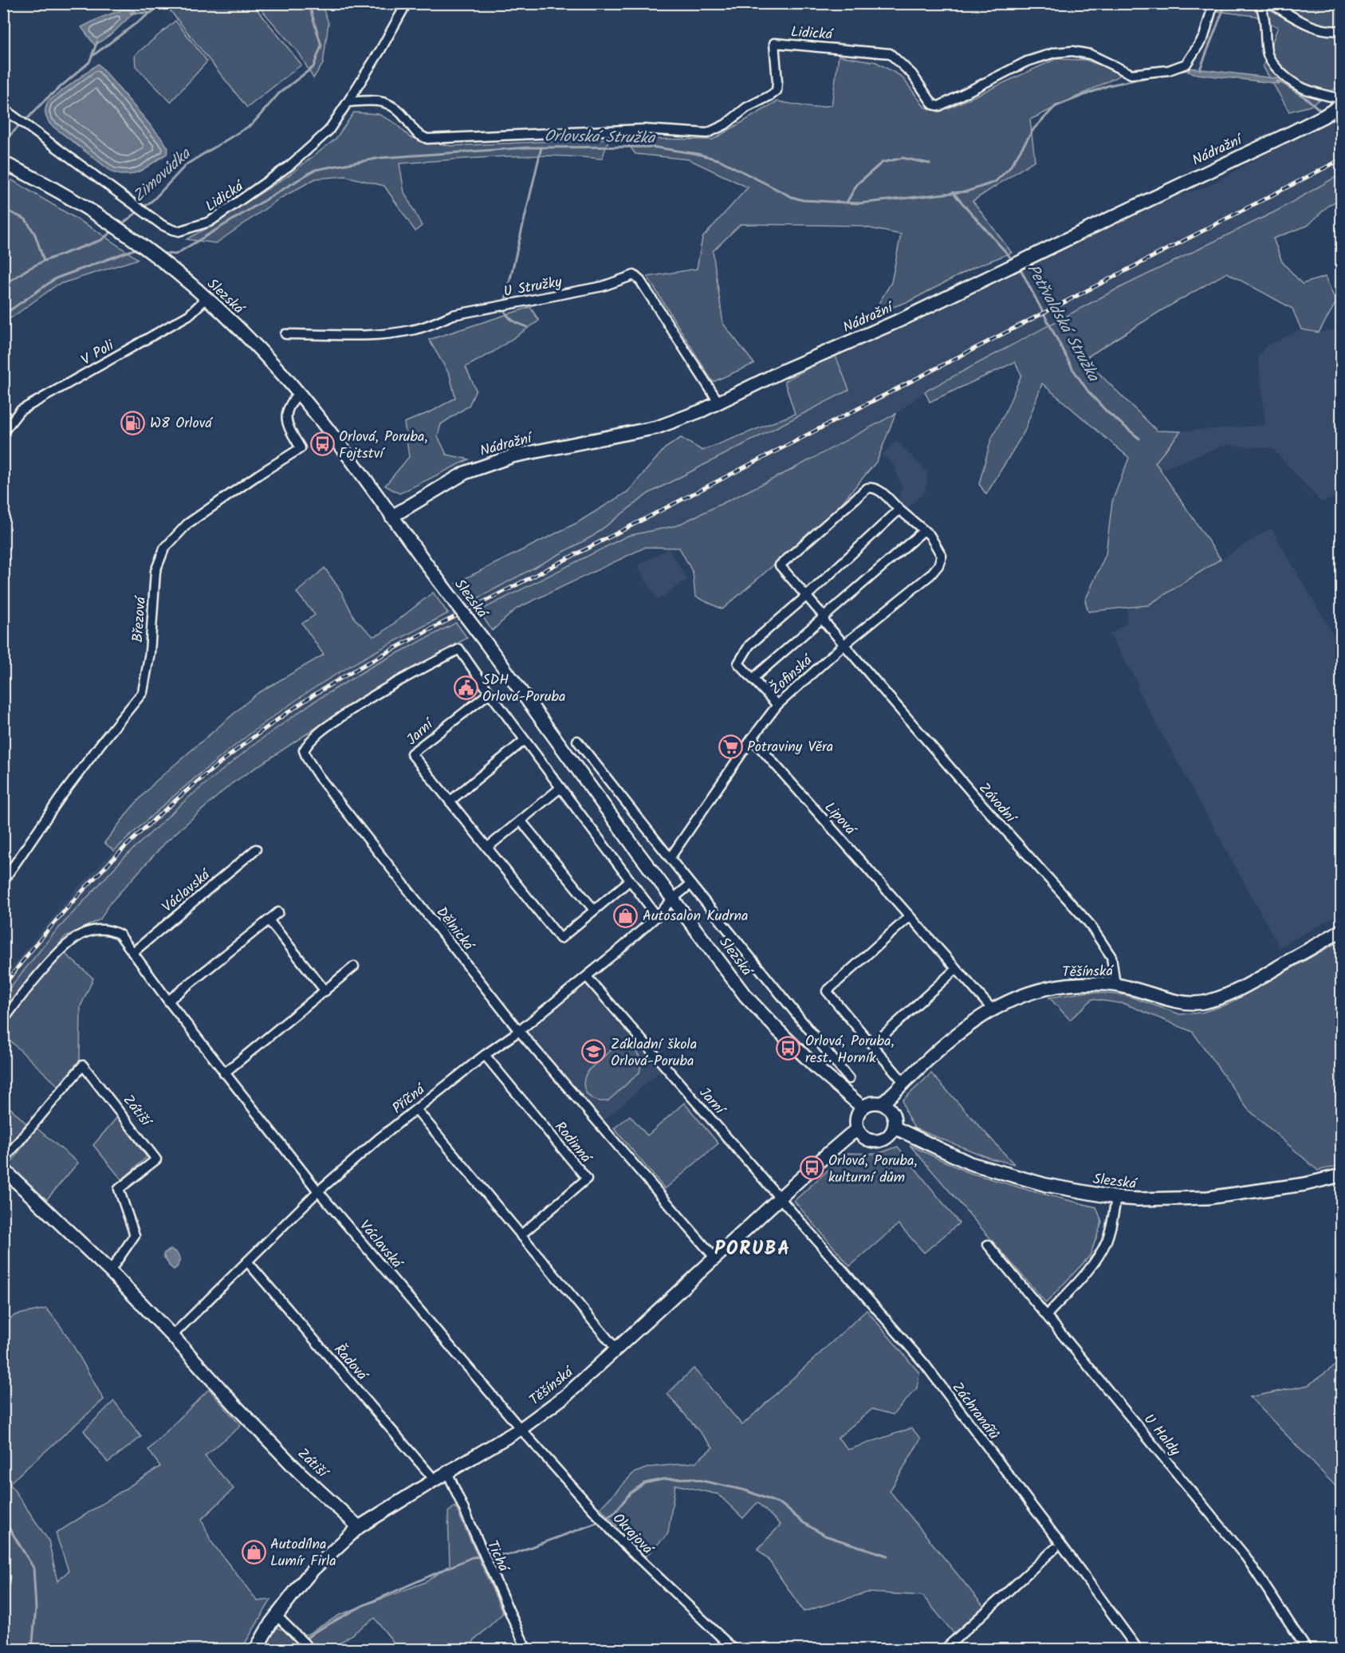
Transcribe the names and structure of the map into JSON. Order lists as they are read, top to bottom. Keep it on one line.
{"streets":{"street":["Lidická","Nádražní","U Stružky","Slezská","V Poli","Březová","Žofinská","Jarní","Závodní","Lipová","Václavská","Dělnická","Těšínská","Příčná","Zátiší","Rodinná","Řadová","Záchranářů","U Haldy","Okrajová","Tichá"]},"crossings":[["Nádražní","U Stružky"],["Nádražní","Slezská"],["Slezská","V Poli"],["Slezská","Březová"],["Slezská","Žofinská"],["Slezská","Těšínská"],["Slezská","Příčná"],["Žofinská","Závodní"],["Žofinská","Lipová"],["Jarní","Dělnická"],["Jarní","Těšínská"],["Jarní","Příčná"],["Jarní","Záchranářů"],["Závodní","Těšínská"],["Lipová","Těšínská"],["Václavská","Těšínská"],["Václavská","Příčná"],["Václavská","Okrajová"],["Dělnická","Těšínská"],["Dělnická","Příčná"],["Těšínská","Zátiší"],["Těšínská","Řadová"],["Těšínská","Záchranářů"],["Těšínská","Okrajová"],["Těšínská","Tichá"],["Příčná","Zátiší"],["Příčná","Rodinná"],["Příčná","Řadová"]],"districts":["PORUBA"],"water":["Orlovská Stružka","Zimovůdka","Petřvaldská Stružka"],"places":{"fuel station":["W8 Orlová"],"bus stop":["Orlová, Poruba, Fojtství","Orlová, Poruba, rest. Horník","Orlová, Poruba, kulturní dům"],"public building":["SDH Orlová-Poruba"],"supermarket":["Potraviny Věra"],"shop":["Autosalon Kudrna","Autodílna Lumír Firla"],"school or university":["Základní škola Orlová-Poruba"]}}
